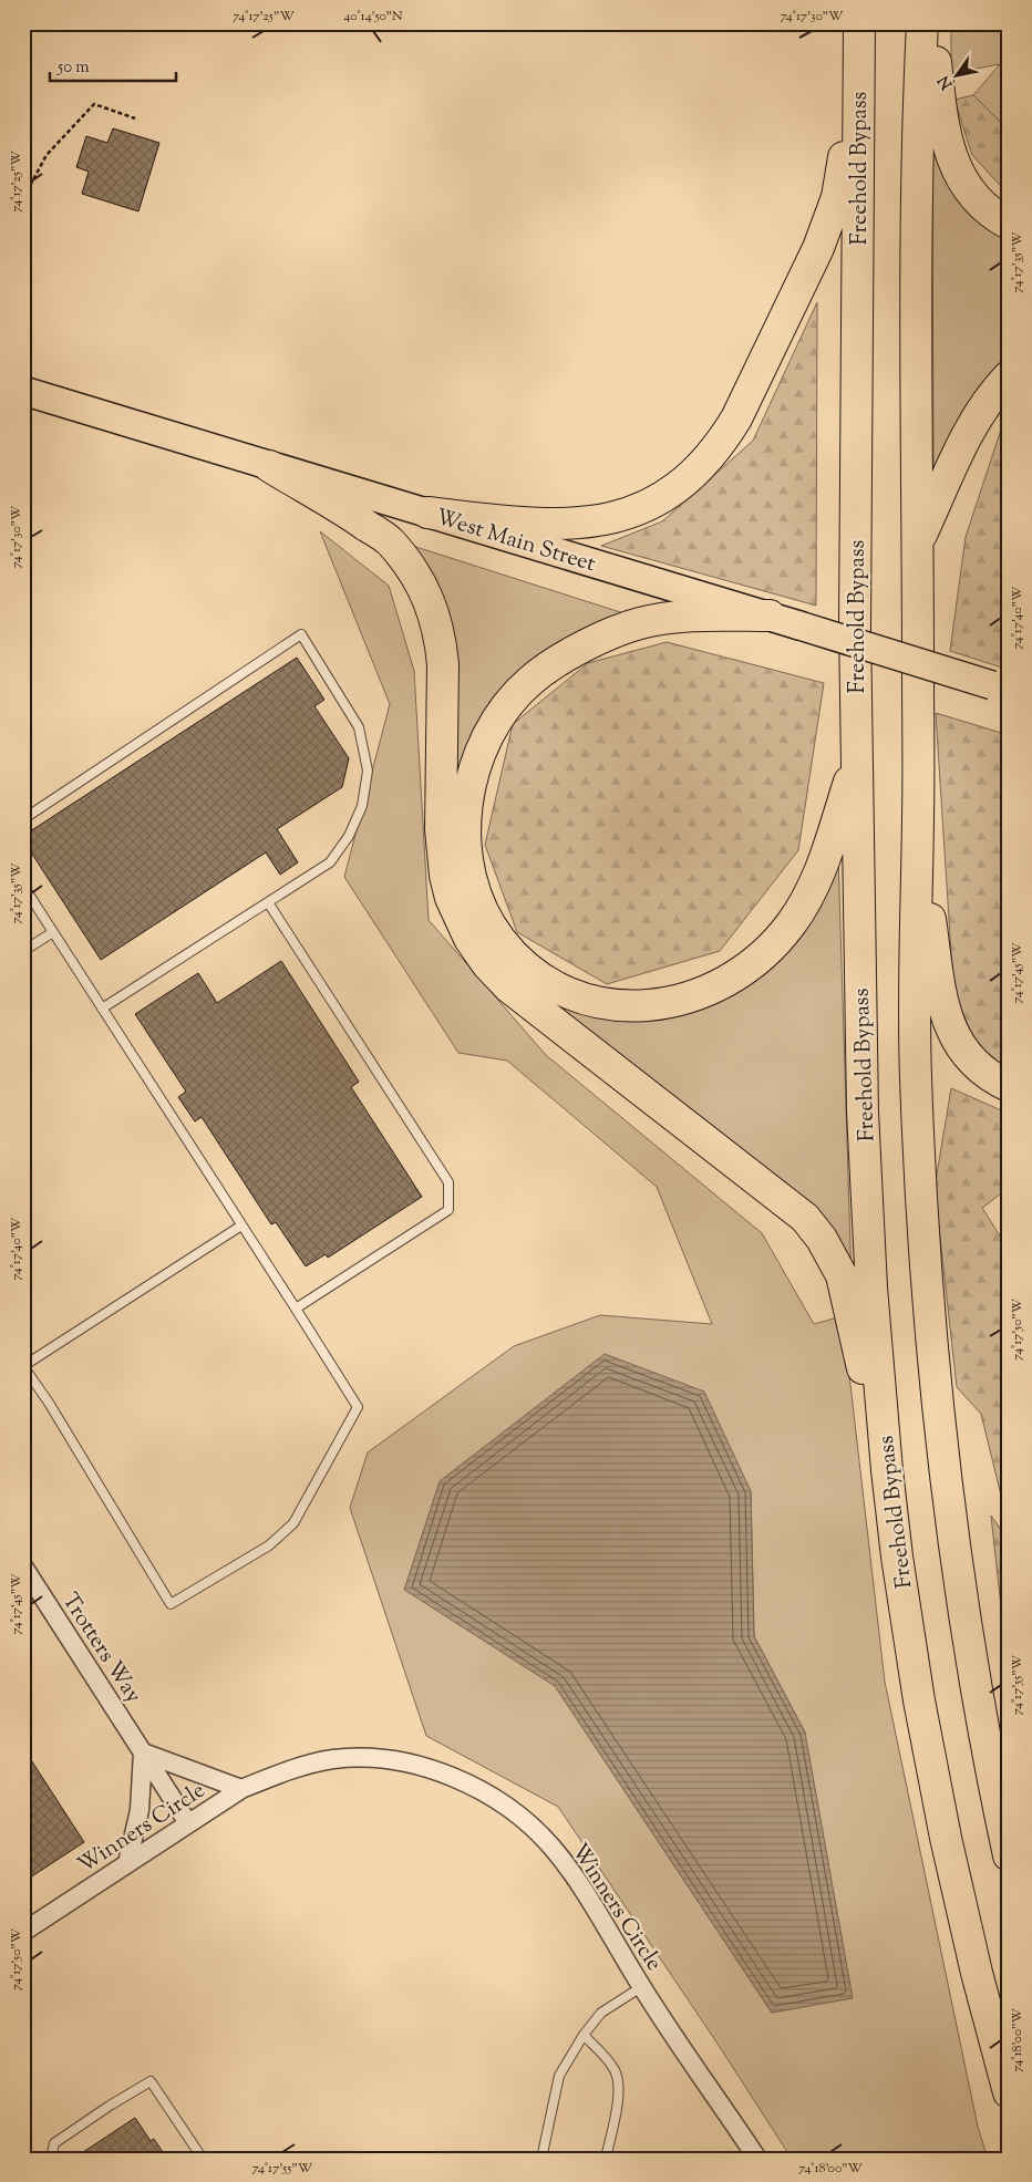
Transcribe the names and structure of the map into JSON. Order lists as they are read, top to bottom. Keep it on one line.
{"streets":{"highway":["Freehold Bypass"],"main road":["West Main Street"],"street":["Trotters Way","Winners Circle"]},"crossings":[["Trotters Way","Winners Circle"]],"scale_bar":"50 m","north":"bottom left","coordinates":["74°17'25\"W","40°14'50\"N","74°17'30\"W","74°17'35\"W","74°17'40\"W","74°17'45\"W","74°17'50\"W","74°17'55\"W","74°18'00\"W"]}
